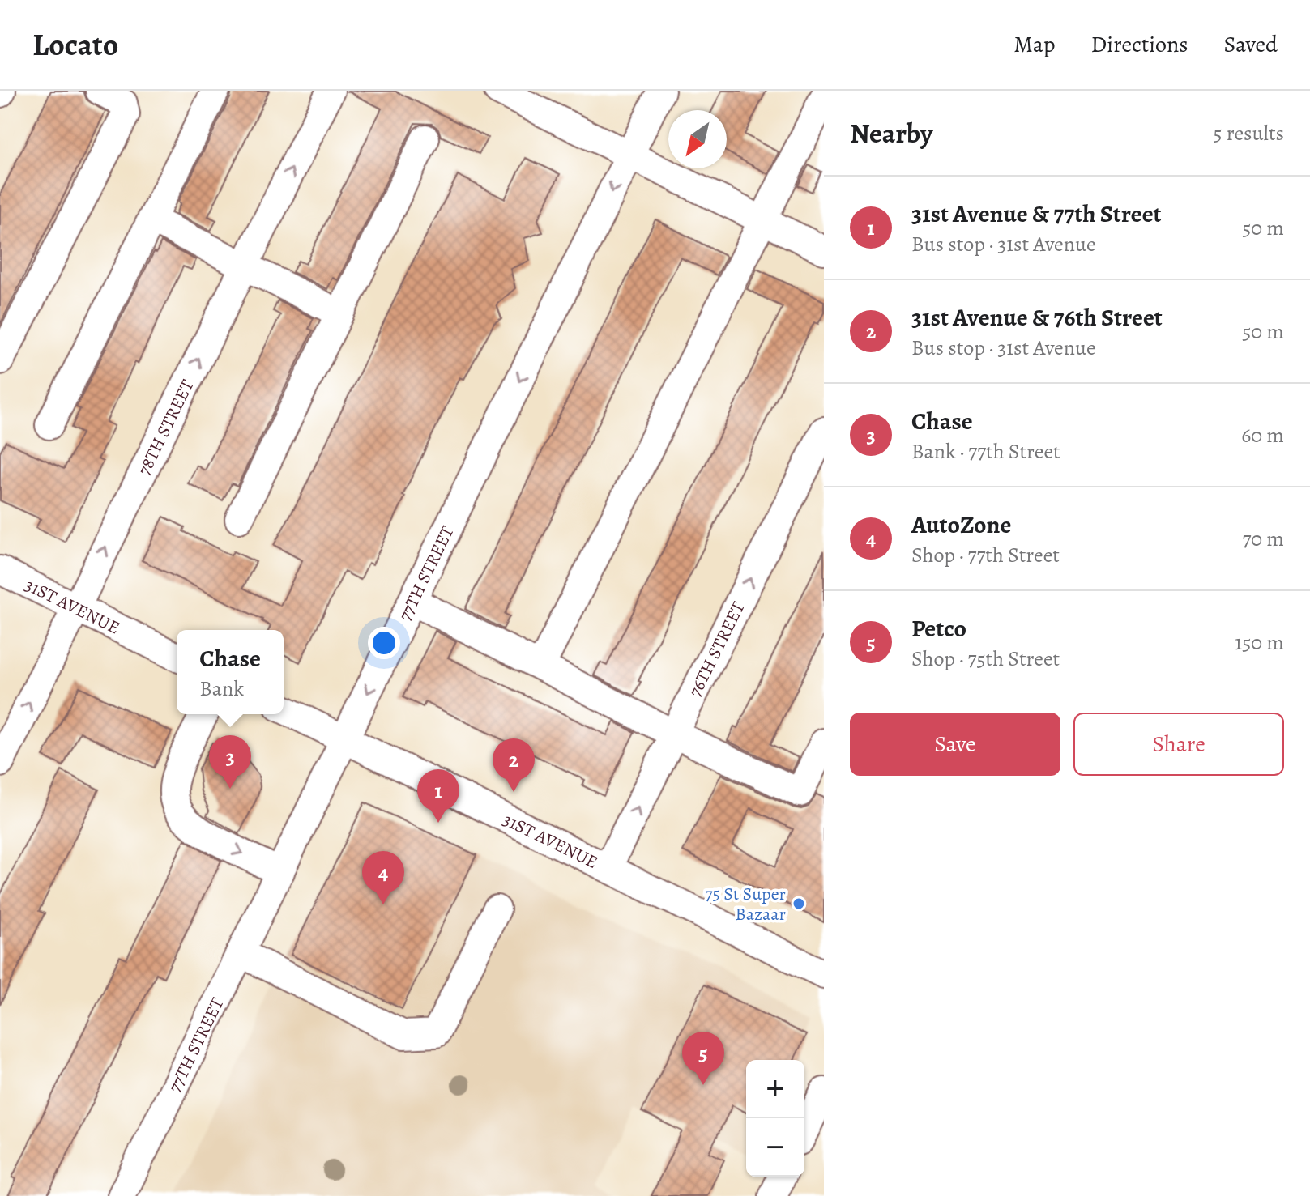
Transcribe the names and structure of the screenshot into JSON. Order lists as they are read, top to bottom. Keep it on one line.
{"streets":{"street":["78TH STREET","77TH STREET","31ST AVENUE","76TH STREET"]},"crossings":[["78TH STREET","31ST AVENUE"],["77TH STREET","31ST AVENUE"],["31ST AVENUE","76TH STREET"]],"places":["75 St Super Bazaar"],"north":"bottom left","page":{"header":"Locato","nav":["Map","Directions","Saved"],"heading":["Nearby","5 results"],"list":[{"mark":"1","name":"31st Avenue & 77th Street","note":"Bus stop · 31st Avenue","value":"50 m"},{"mark":"2","name":"31st Avenue & 76th Street","note":"Bus stop · 31st Avenue","value":"50 m"},{"mark":"3","name":"Chase","note":"Bank · 77th Street","value":"60 m"},{"mark":"4","name":"AutoZone","note":"Shop · 77th Street","value":"70 m"},{"mark":"5","name":"Petco","note":"Shop · 75th Street","value":"150 m"}],"popup":["Chase","Bank"],"buttons":["Save","Share"],"pins":["3","2","1","4","5"],"map_buttons":["+","−"]}}
